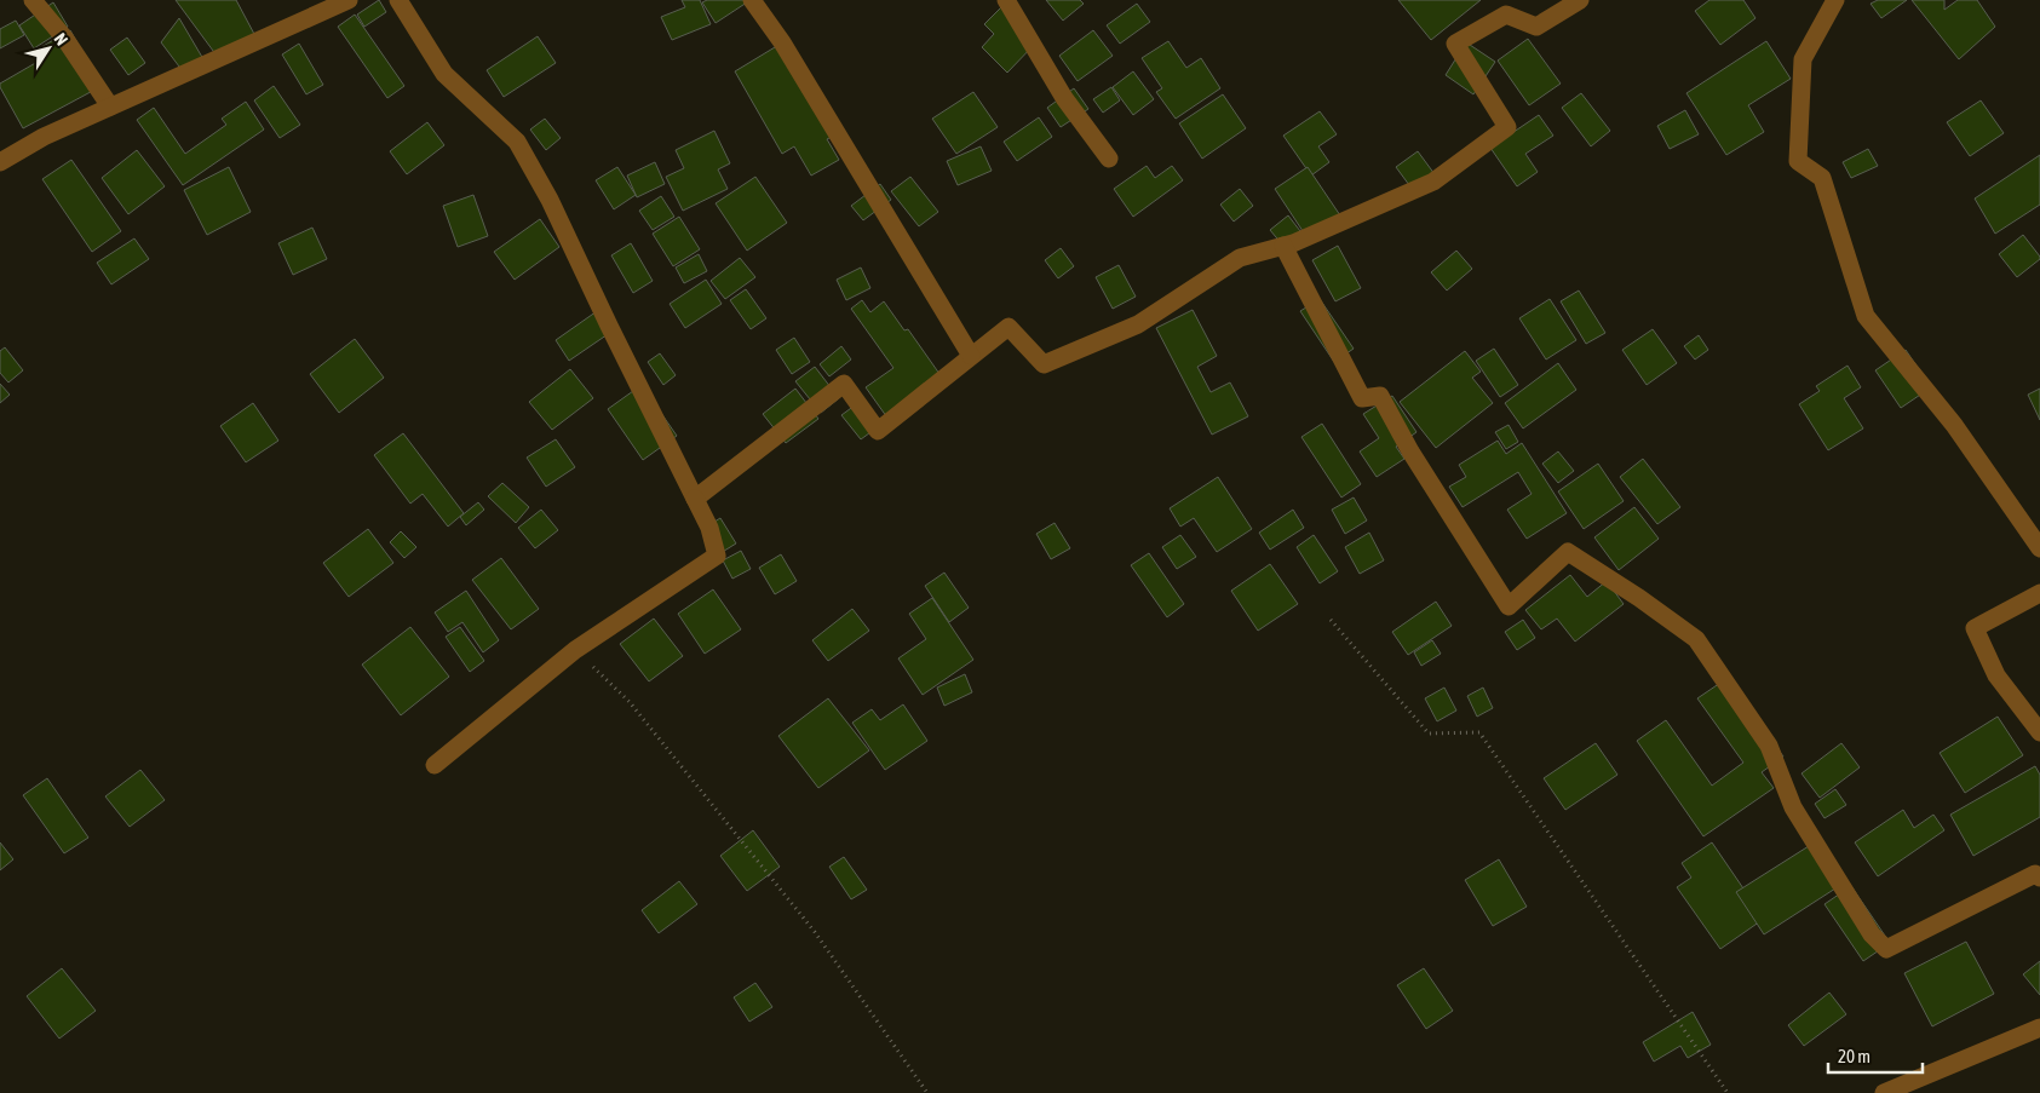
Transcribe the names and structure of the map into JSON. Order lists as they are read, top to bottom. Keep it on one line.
{"scale_bar":"20 m","north":"top right"}
